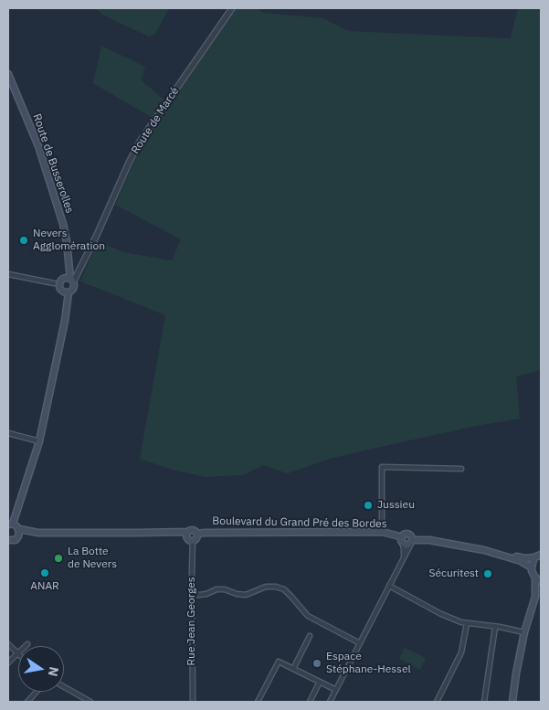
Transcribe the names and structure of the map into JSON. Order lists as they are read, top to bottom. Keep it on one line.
{"streets":{"main road":["Route de Busserolles","Boulevard du Grand Pré des Bordes"],"street":["Route de Marcé","Rue Jean Georges"]},"crossings":[["Route de Marcé","Route de Busserolles"],["Boulevard du Grand Pré des Bordes","Rue Jean Georges"]],"places":["Nevers Agglomération","Jussieu","La Botte de Nevers","ANAR","Sécuritest","Espace Stéphane-Hessel"],"north":"right"}
